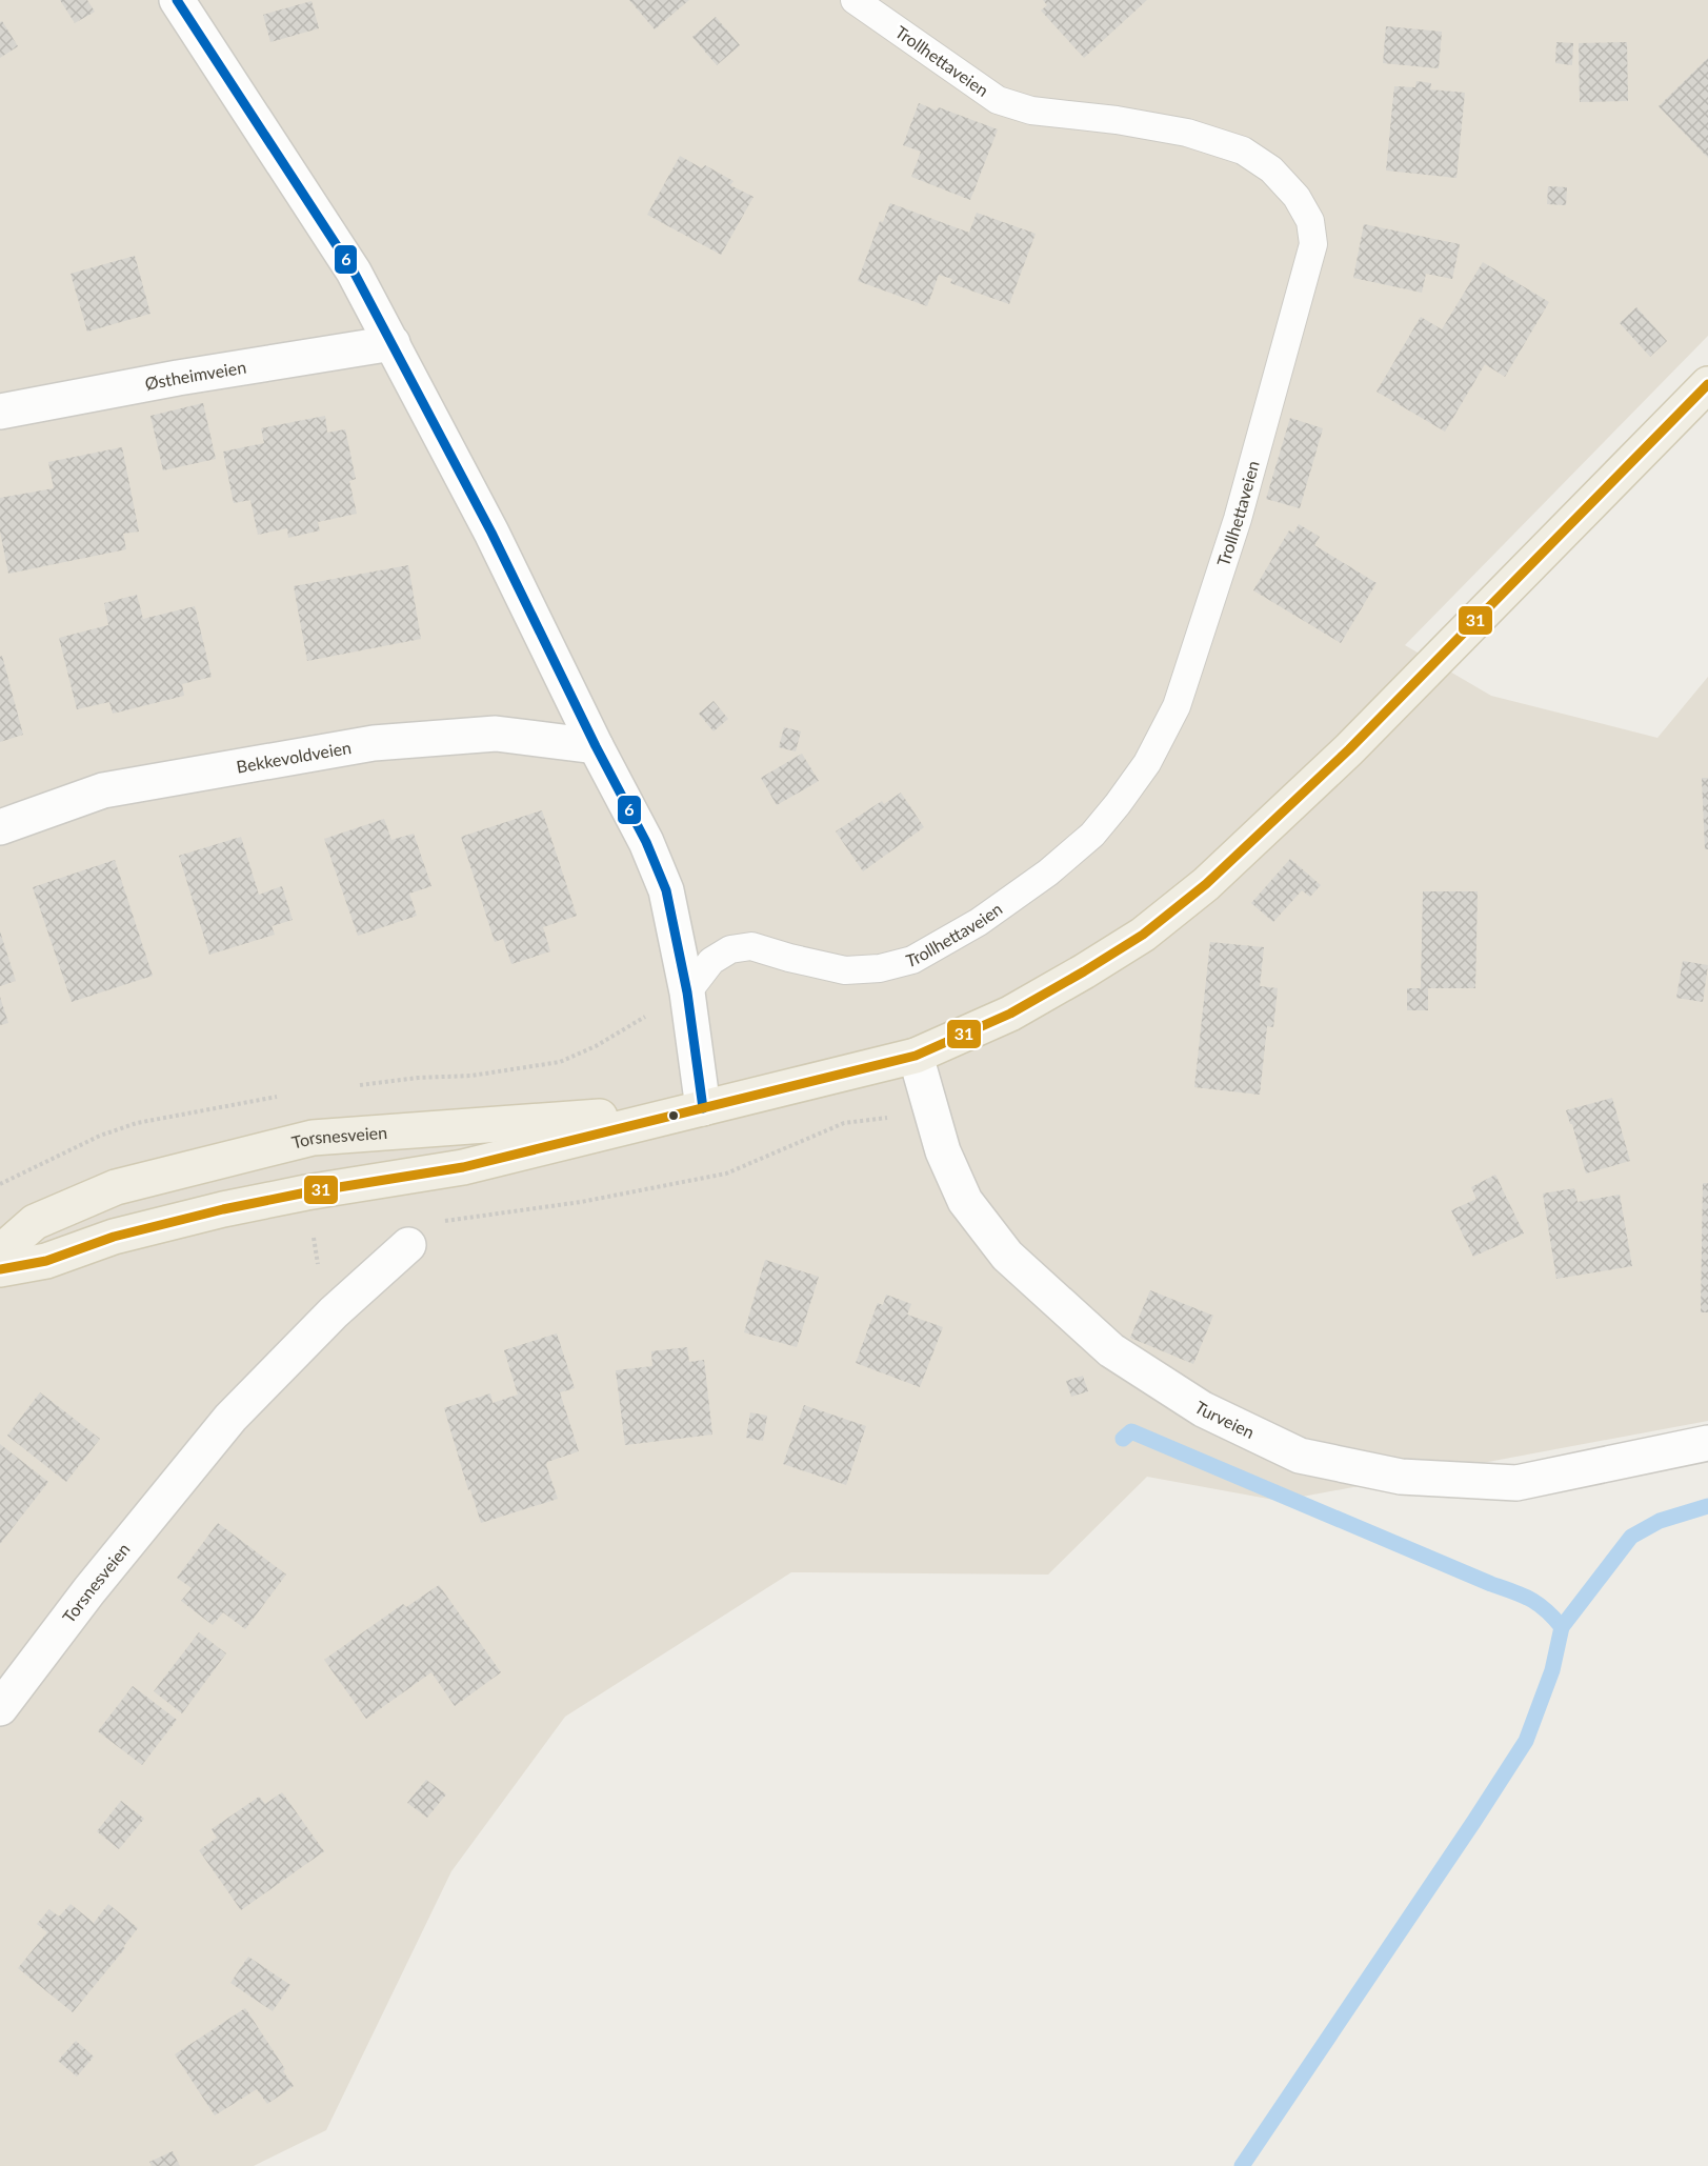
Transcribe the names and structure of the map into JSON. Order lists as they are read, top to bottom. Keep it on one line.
{"streets":{"main road":["Torsnesveien"],"street":["Østheimveien","Bekkevoldveien","Turveien"],"lane":["Trollhettaveien"]},"crossings":[["Torsnesveien","Turveien"]],"lines":["transit line 6","transit line 31"]}
